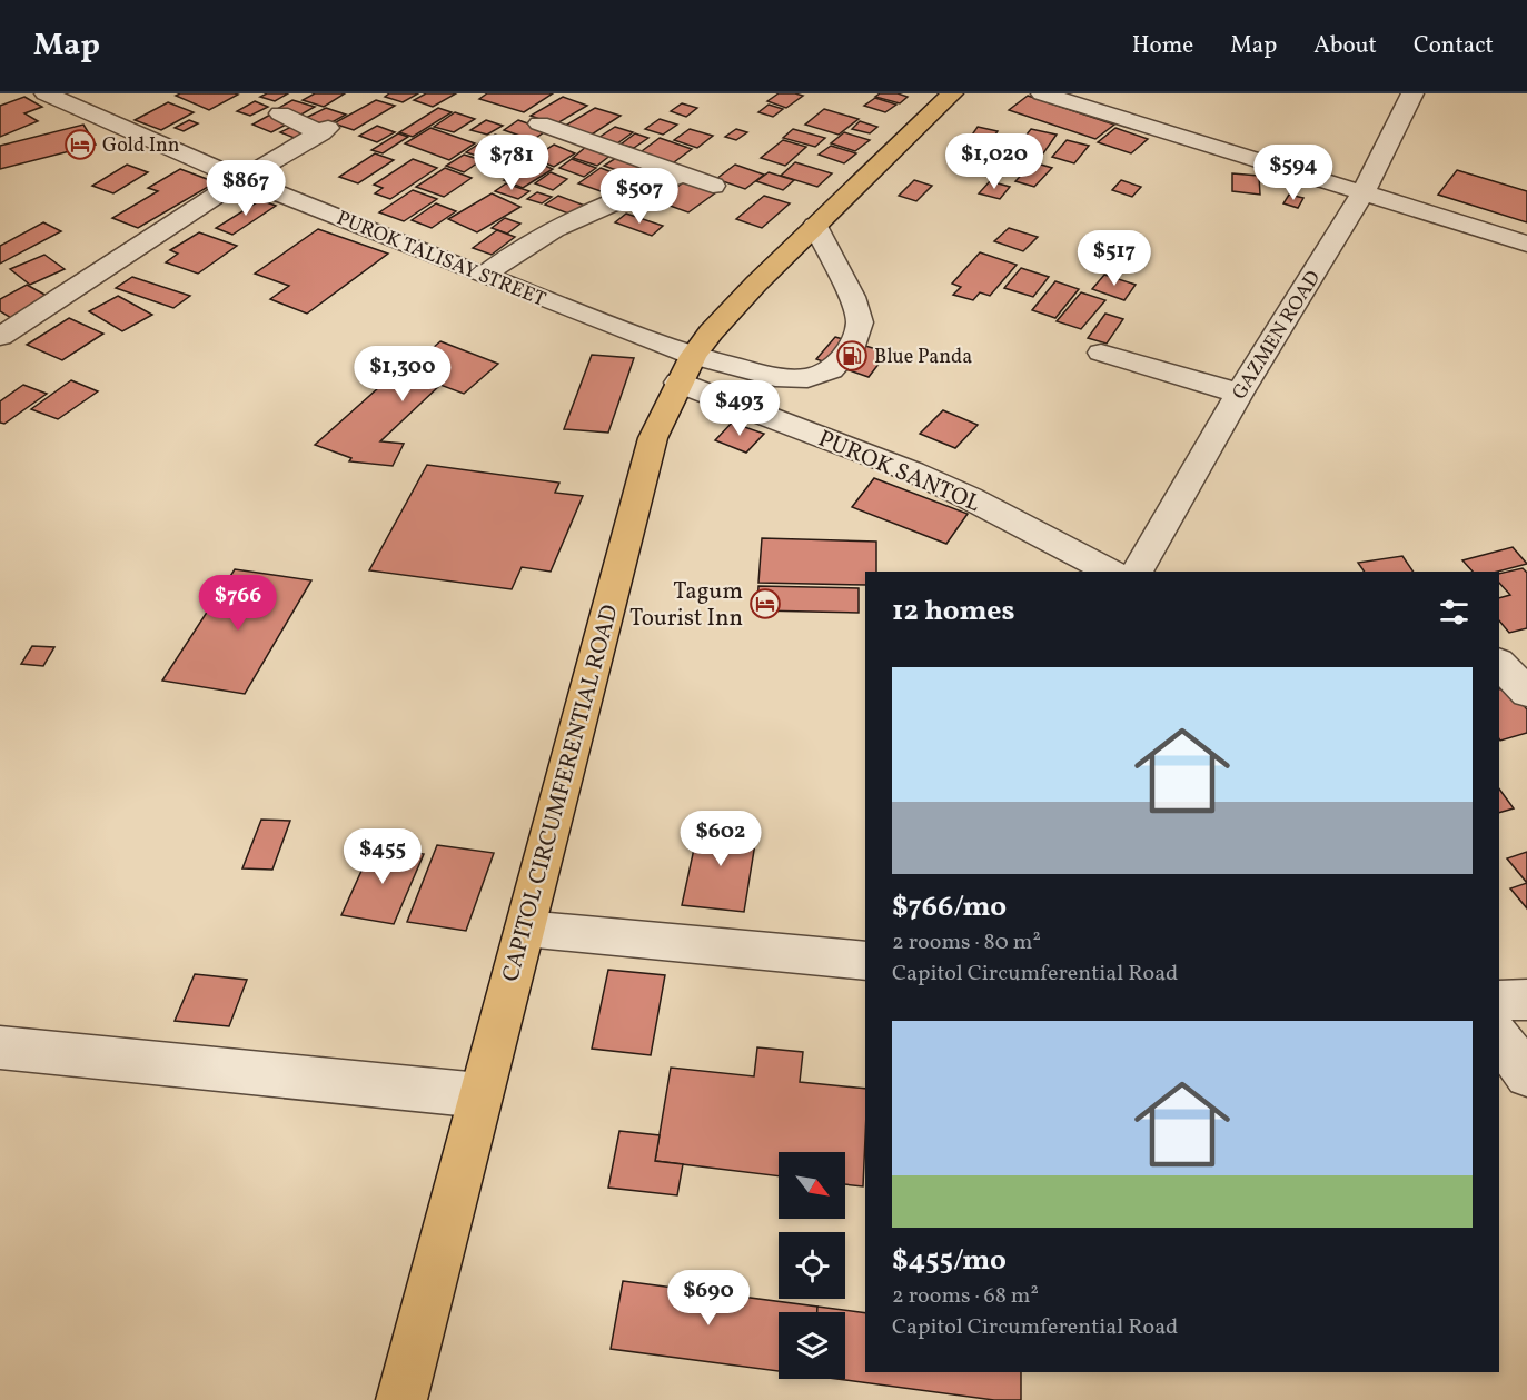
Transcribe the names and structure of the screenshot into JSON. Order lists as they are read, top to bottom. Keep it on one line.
{"streets":{"main road":["CAPITOL CIRCUMFERENTIAL ROAD"],"street":["PUROK TALISAY STREET","GAZMEN ROAD","PUROK SANTOL"]},"crossings":[["PUROK TALISAY STREET","PUROK SANTOL"],["PUROK TALISAY STREET","CAPITOL CIRCUMFERENTIAL ROAD"],["PUROK SANTOL","CAPITOL CIRCUMFERENTIAL ROAD"]],"places":{"hotel":["Gold Inn","Tagum Tourist Inn"],"fuel station":["Blue Panda"]},"north":"bottom right","page":{"header":"Map","nav":["Home","Map","About","Contact"],"price":["$1,020","$781","$594","$867","$507","$517","$1,300","$493","$766","$602","$455","$690"],"heading":"12 homes","list":[{"name":"$766/mo","note":"2 rooms · 80 m² · Capitol Circumferential Road"},{"name":"$455/mo","note":"2 rooms · 68 m² · Capitol Circumferential Road"}]}}
